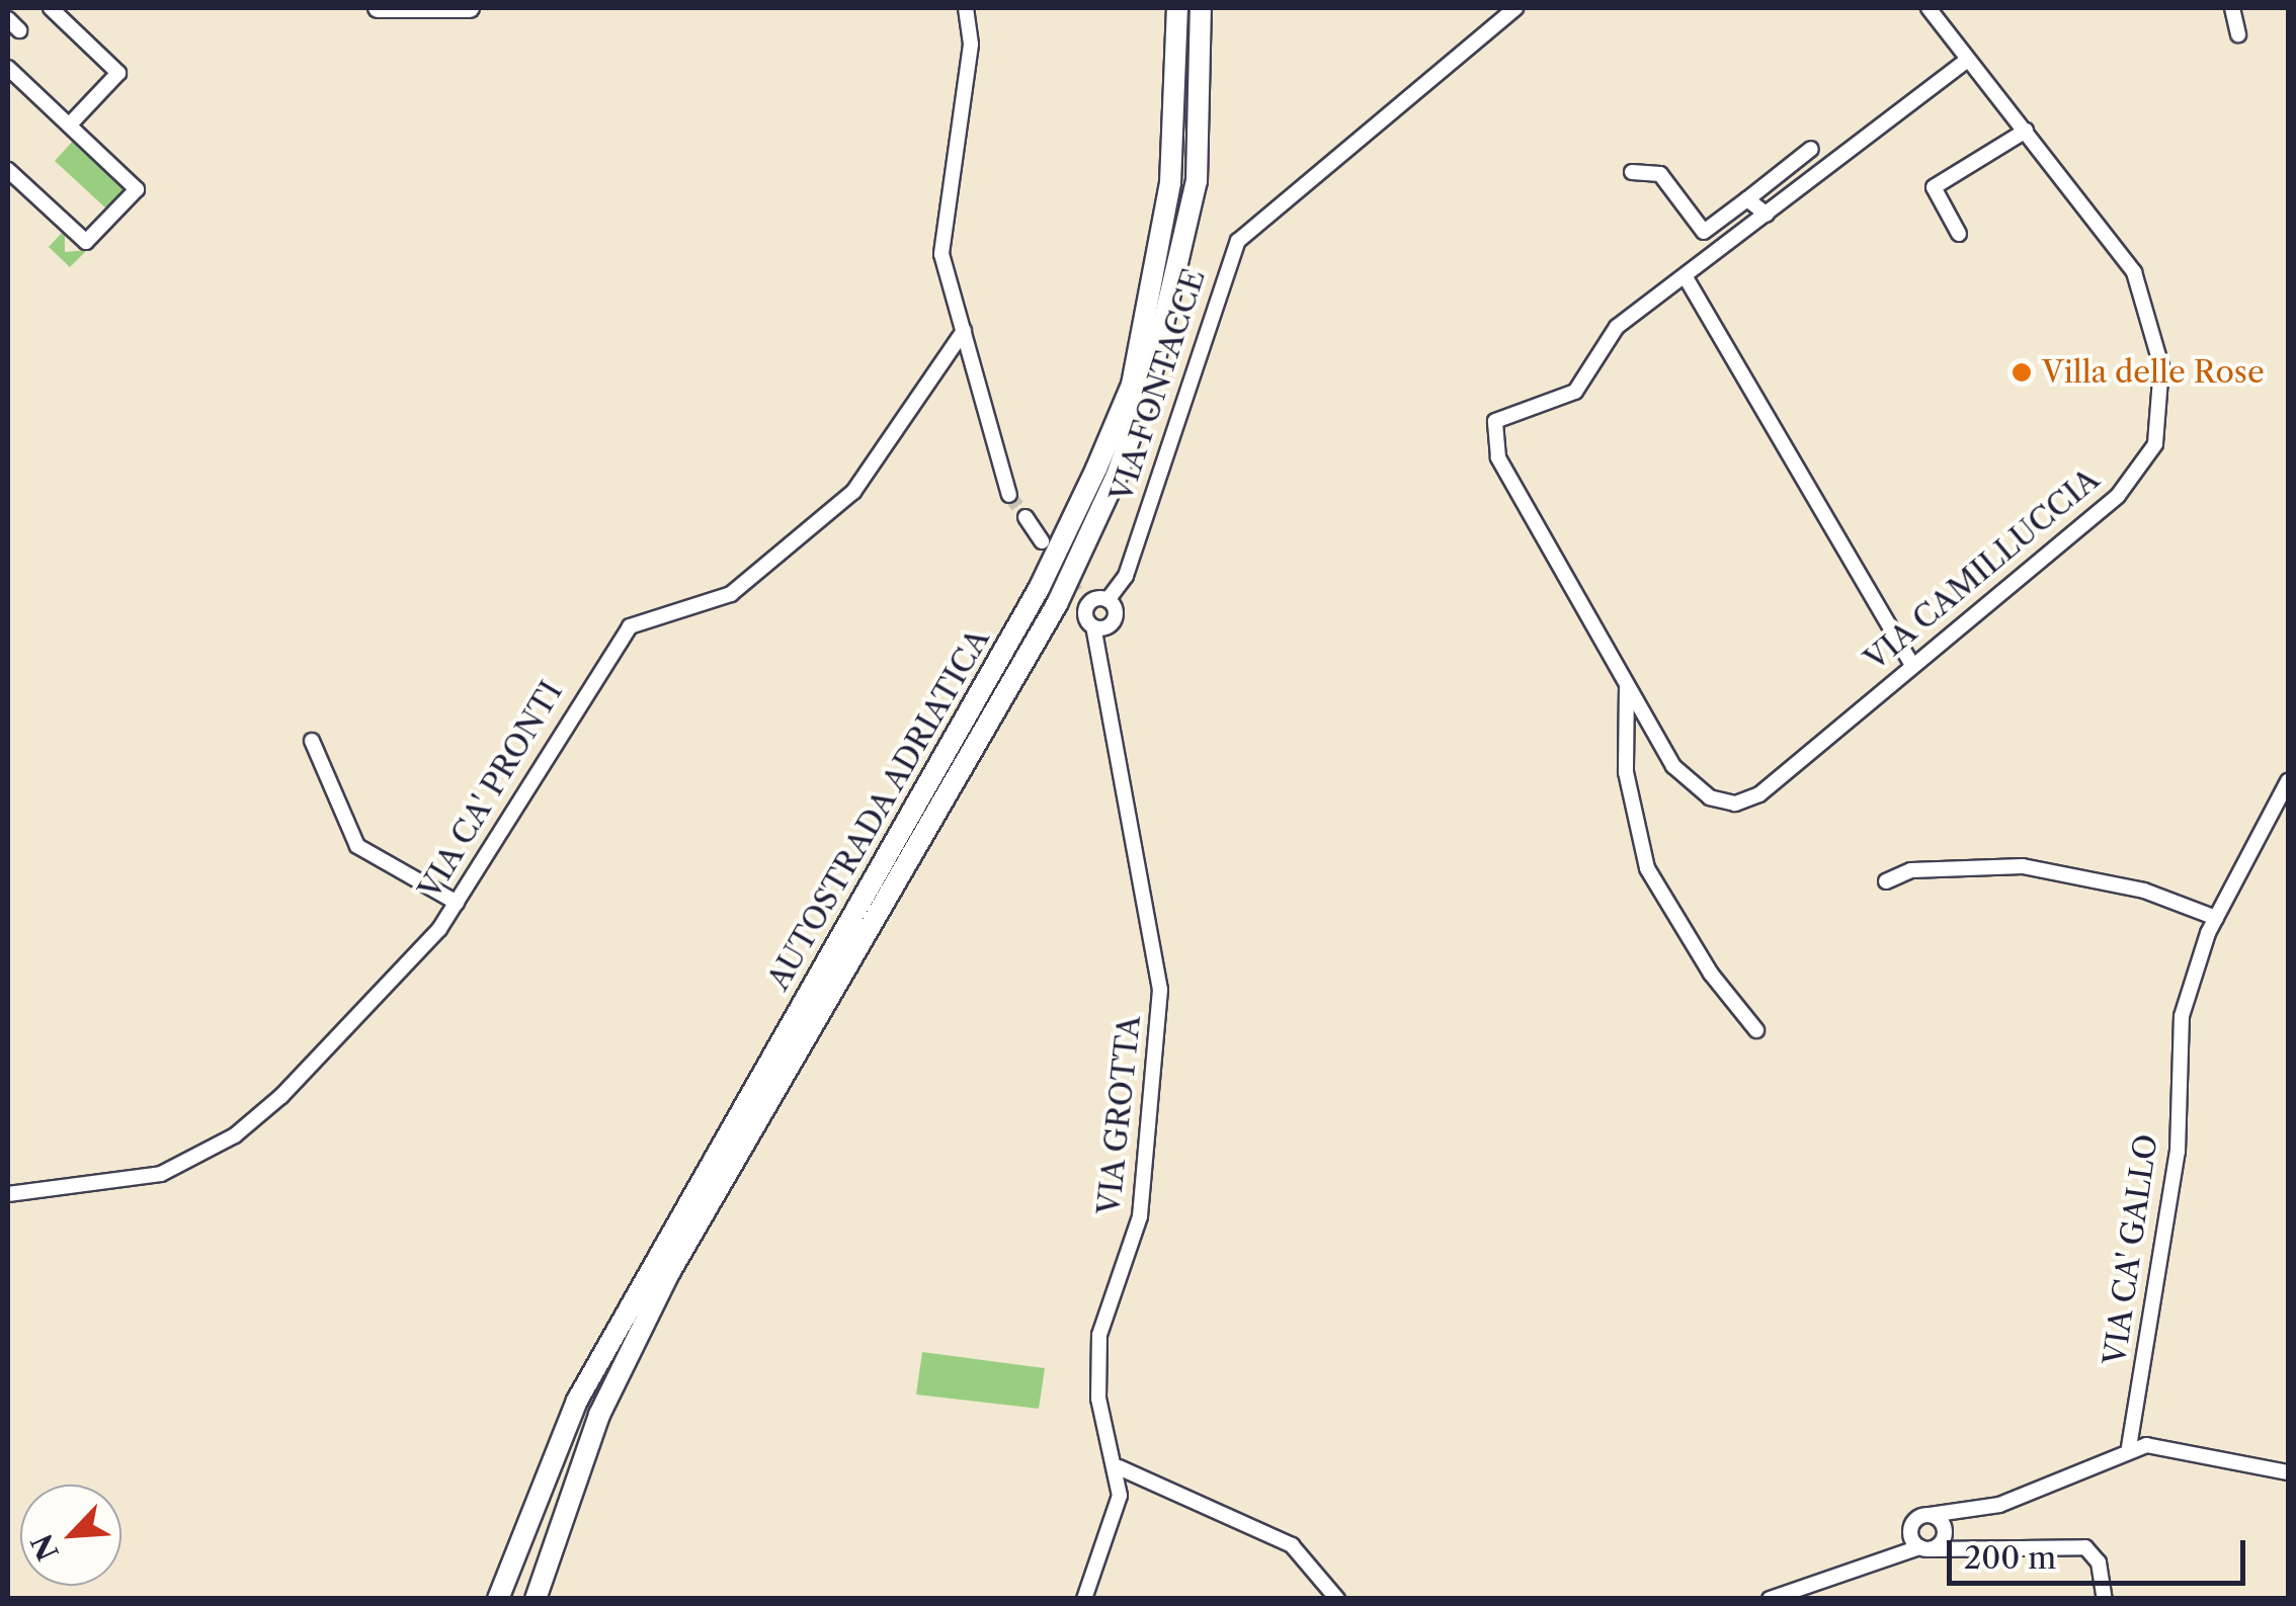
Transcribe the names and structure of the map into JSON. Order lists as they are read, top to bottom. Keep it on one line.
{"streets":{"highway":["AUTOSTRADA ADRIATICA"],"street":["VIA FONTACCE","VIA CAMILLUCCIA","VIA CA' PRONTI","VIA GROTTA","VIA CA' GALLO"]},"crossings":[["VIA FONTACCE","VIA GROTTA"]],"places":["Villa delle Rose"],"scale_bar":"200 m","north":"bottom left"}
